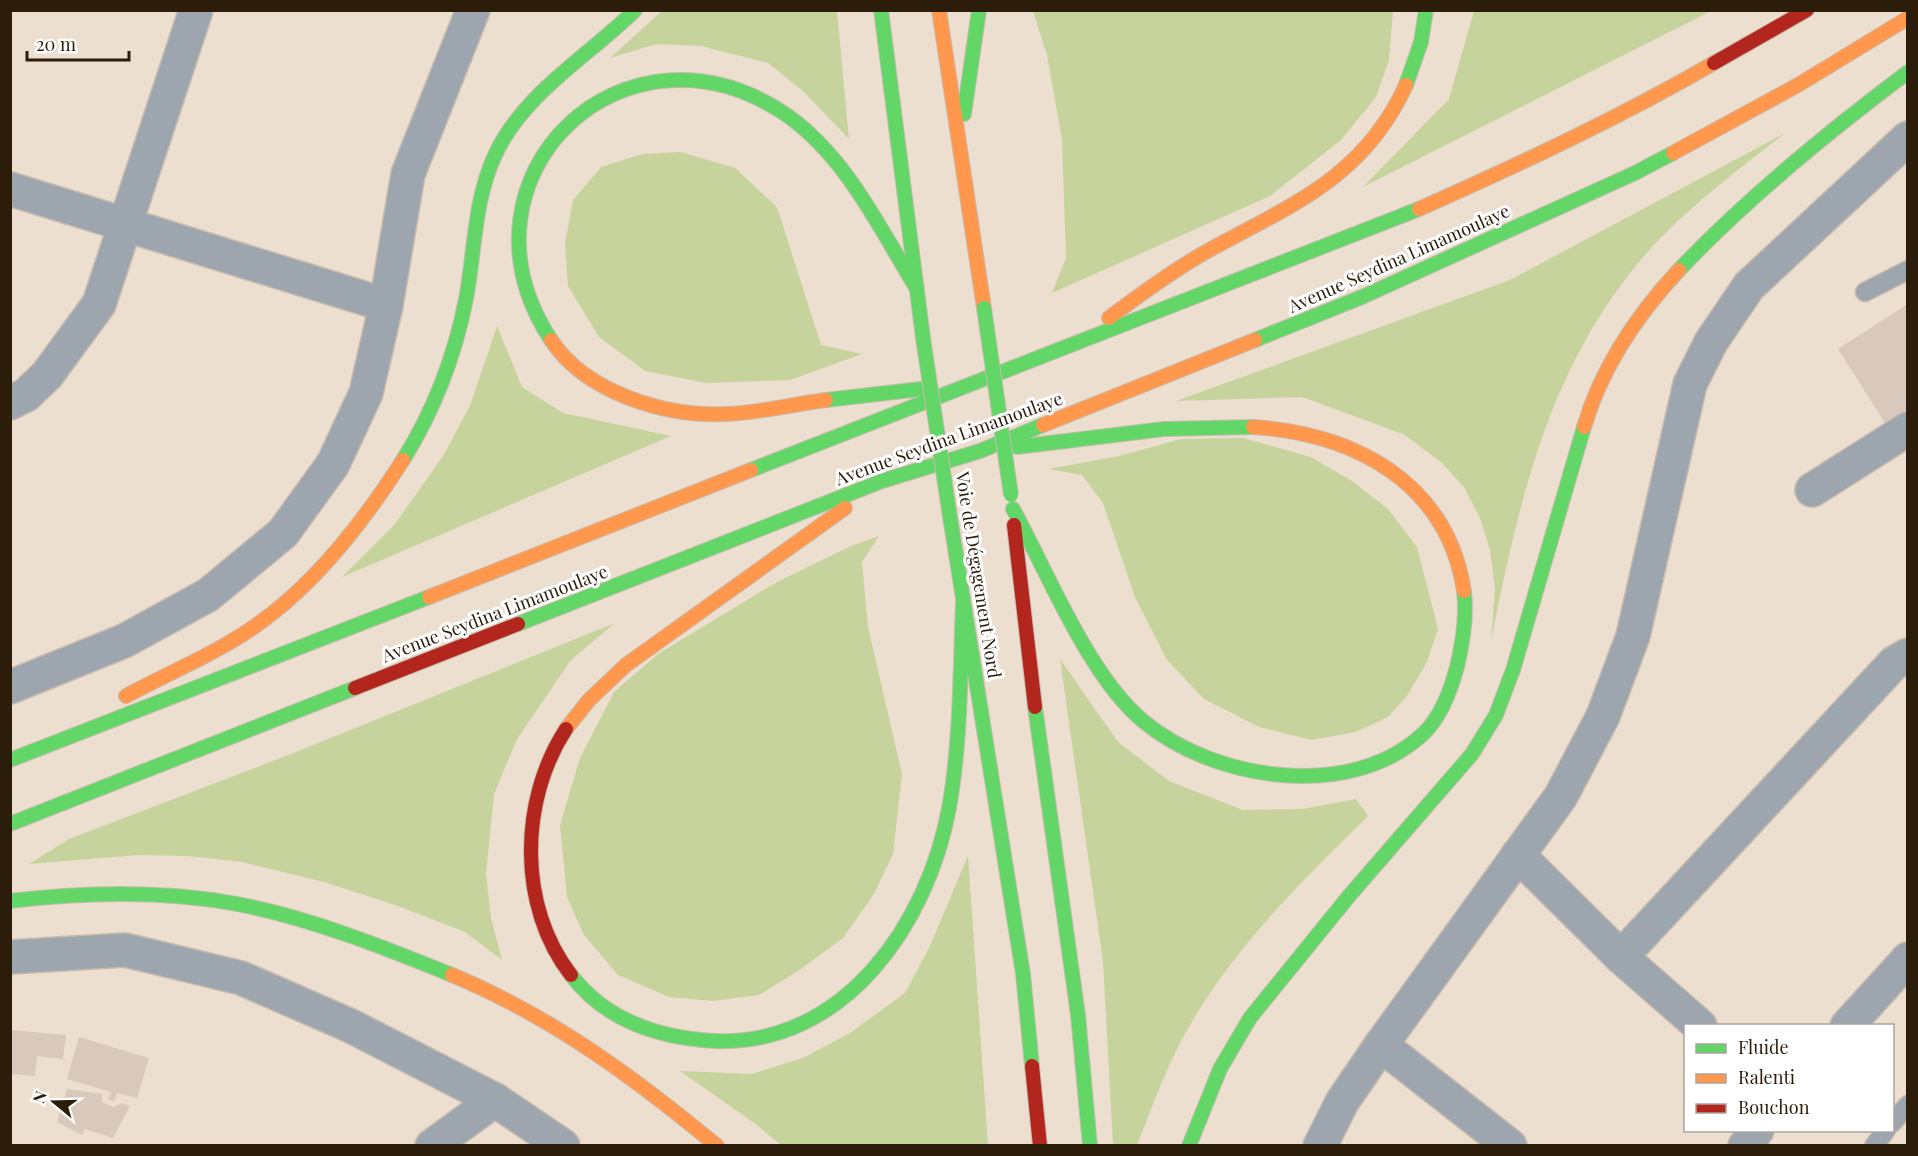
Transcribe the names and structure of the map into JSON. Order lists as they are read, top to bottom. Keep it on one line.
{"streets":{"highway":["Avenue Seydina Limamoulaye","Voie de Dégagement Nord"]},"legend":["Fluide","Ralenti","Bouchon"],"scale_bar":"20 m","north":"left"}
